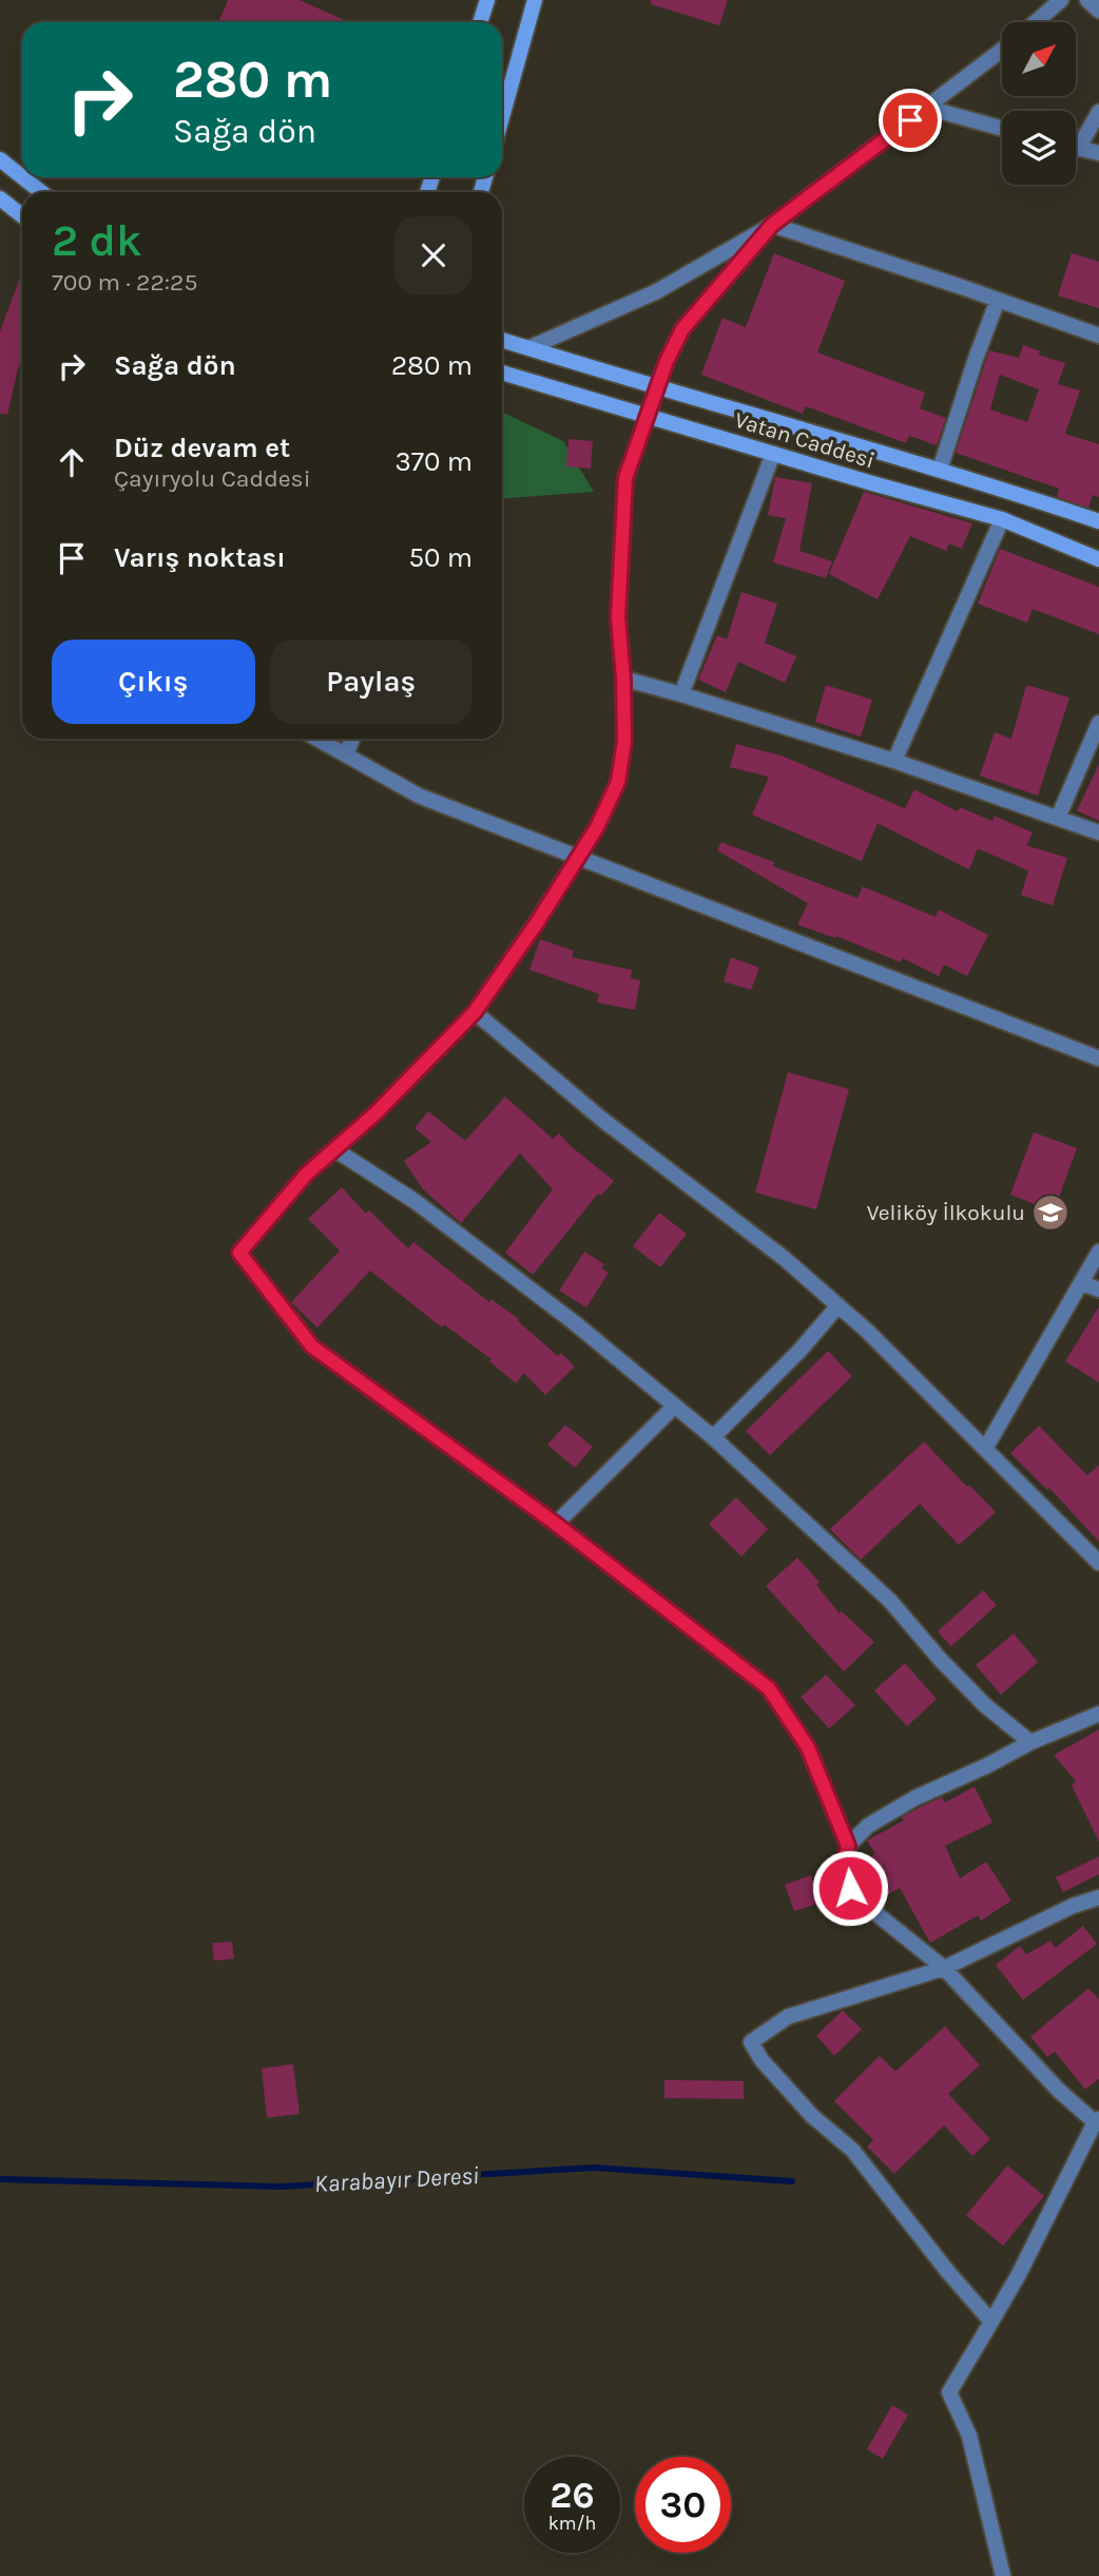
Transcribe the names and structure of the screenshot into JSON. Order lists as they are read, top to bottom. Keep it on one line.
{"streets":{"main road":["Vatan Caddesi"]},"water":["Karabayır Deresi"],"places":{"school or university":["Veliköy İlkokulu"]},"north":"top right","page":{"turn":["280 m","Sağa dön"],"heading":["2 dk","700 m · 22:25"],"list":[{"name":"Sağa dön","value":"280 m"},{"name":"Düz devam et","note":"Çayıryolu Caddesi","value":"370 m"},{"name":"Varış noktası","value":"50 m"}],"buttons":["Çıkış","Paylaş"],"speed":"26 km/h","limit":"30"}}
